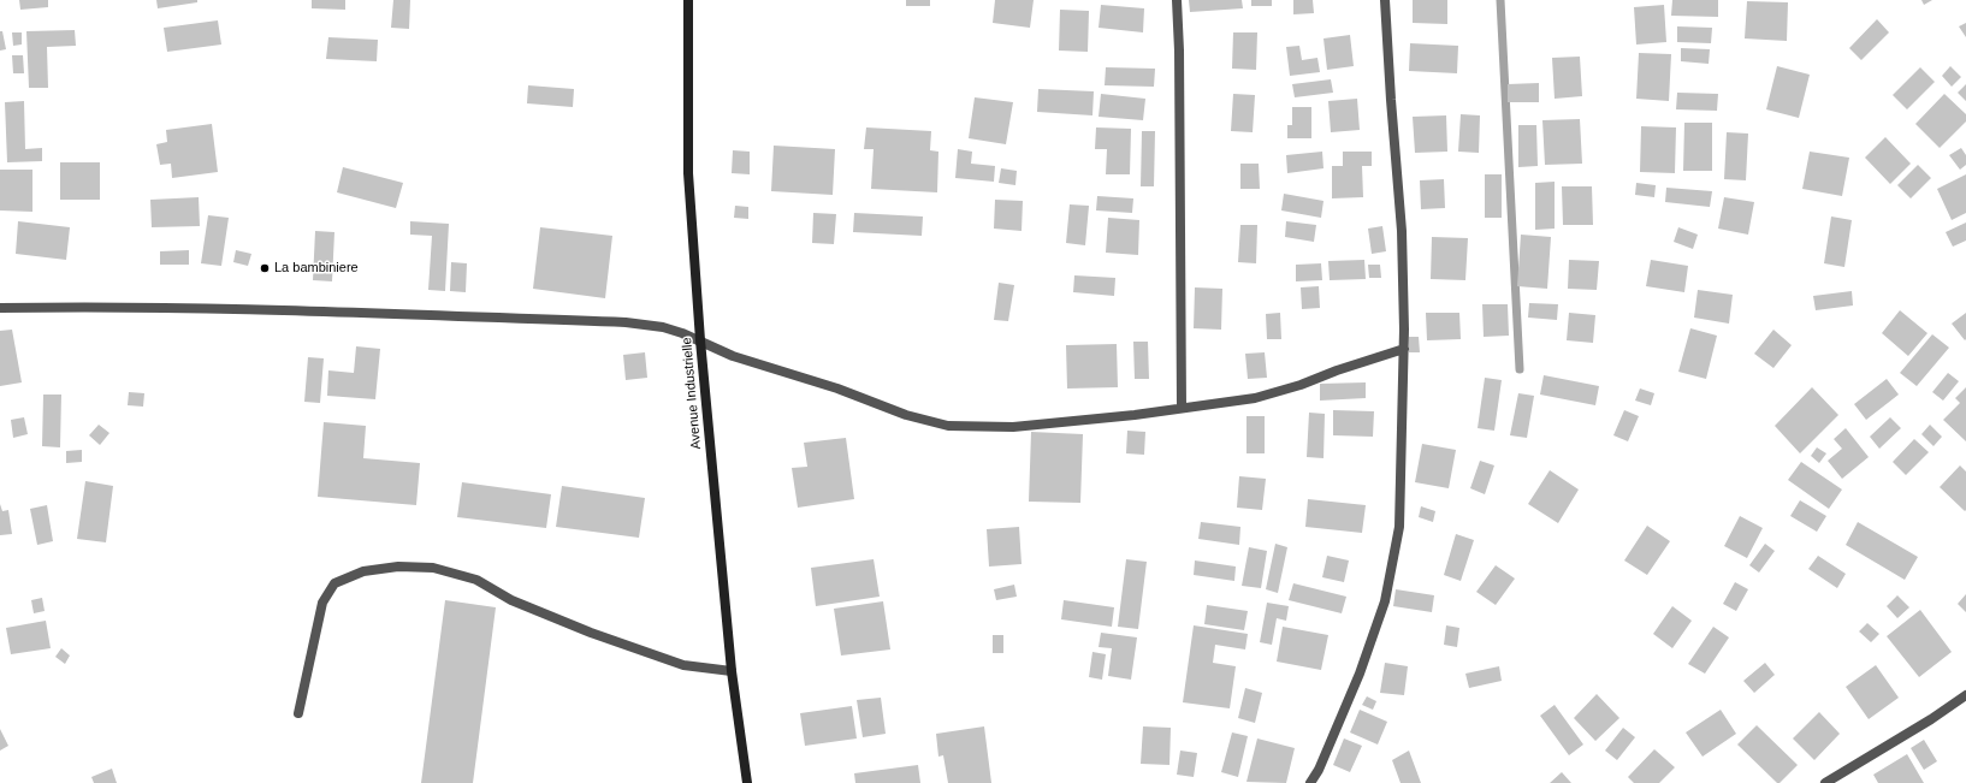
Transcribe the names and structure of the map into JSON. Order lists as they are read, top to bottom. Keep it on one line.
{"streets":{"street":["Avenue Industrielle"]},"places":["La bambiniere"]}
